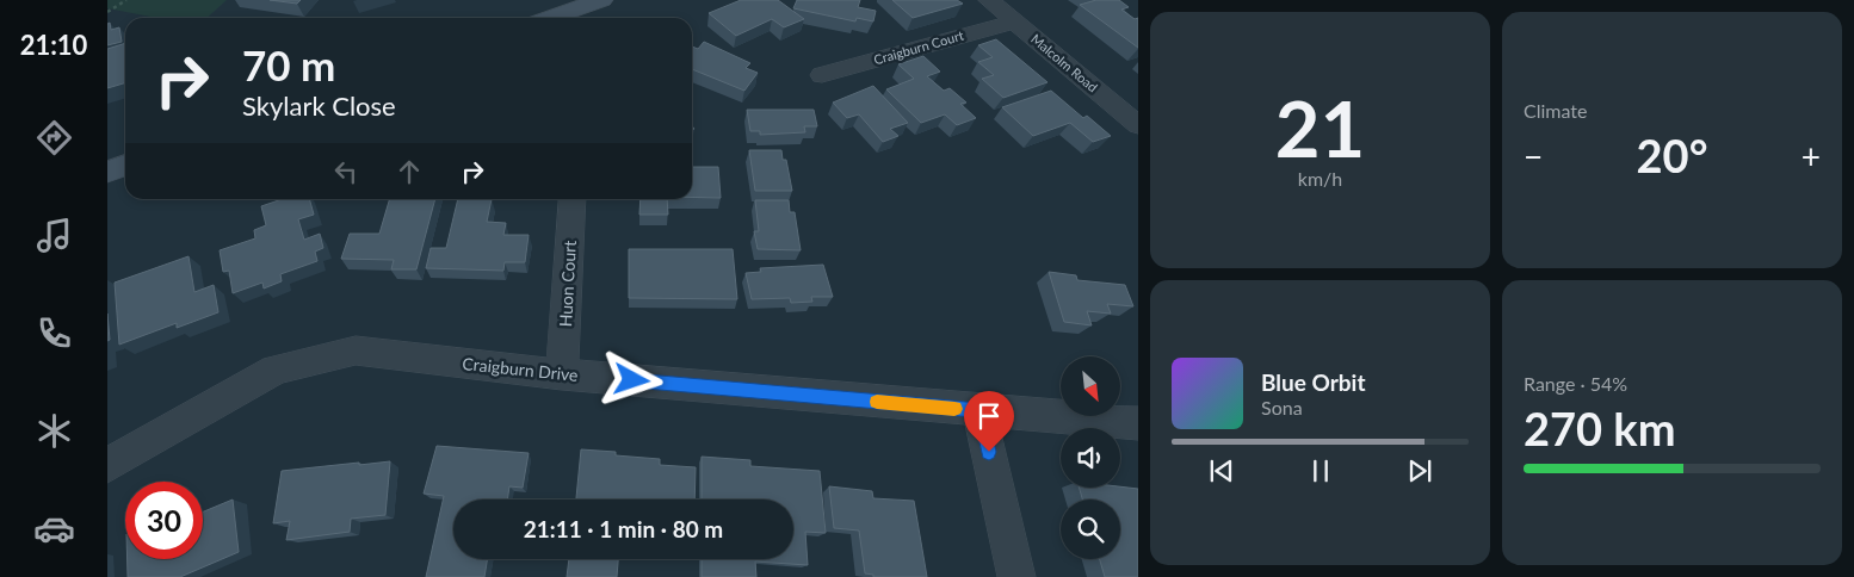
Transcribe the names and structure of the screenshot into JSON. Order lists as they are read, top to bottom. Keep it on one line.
{"streets":{"street":["Craigburn Court","Malcolm Road","Huon Court","Craigburn Drive"]},"crossings":[["Craigburn Court","Malcolm Road"],["Huon Court","Craigburn Drive"]],"north":"bottom right","page":{"tabs":"21:10","tile":[["21","km/h"],"Climate",["Range · 54%","270 km"]],"turn":["70 m","Skylark Close"],"heat":["−","20°","+"],"song":["Blue Orbit","Sona"],"limit":"30","trip":"21:11 · 1 min · 80 m"}}
